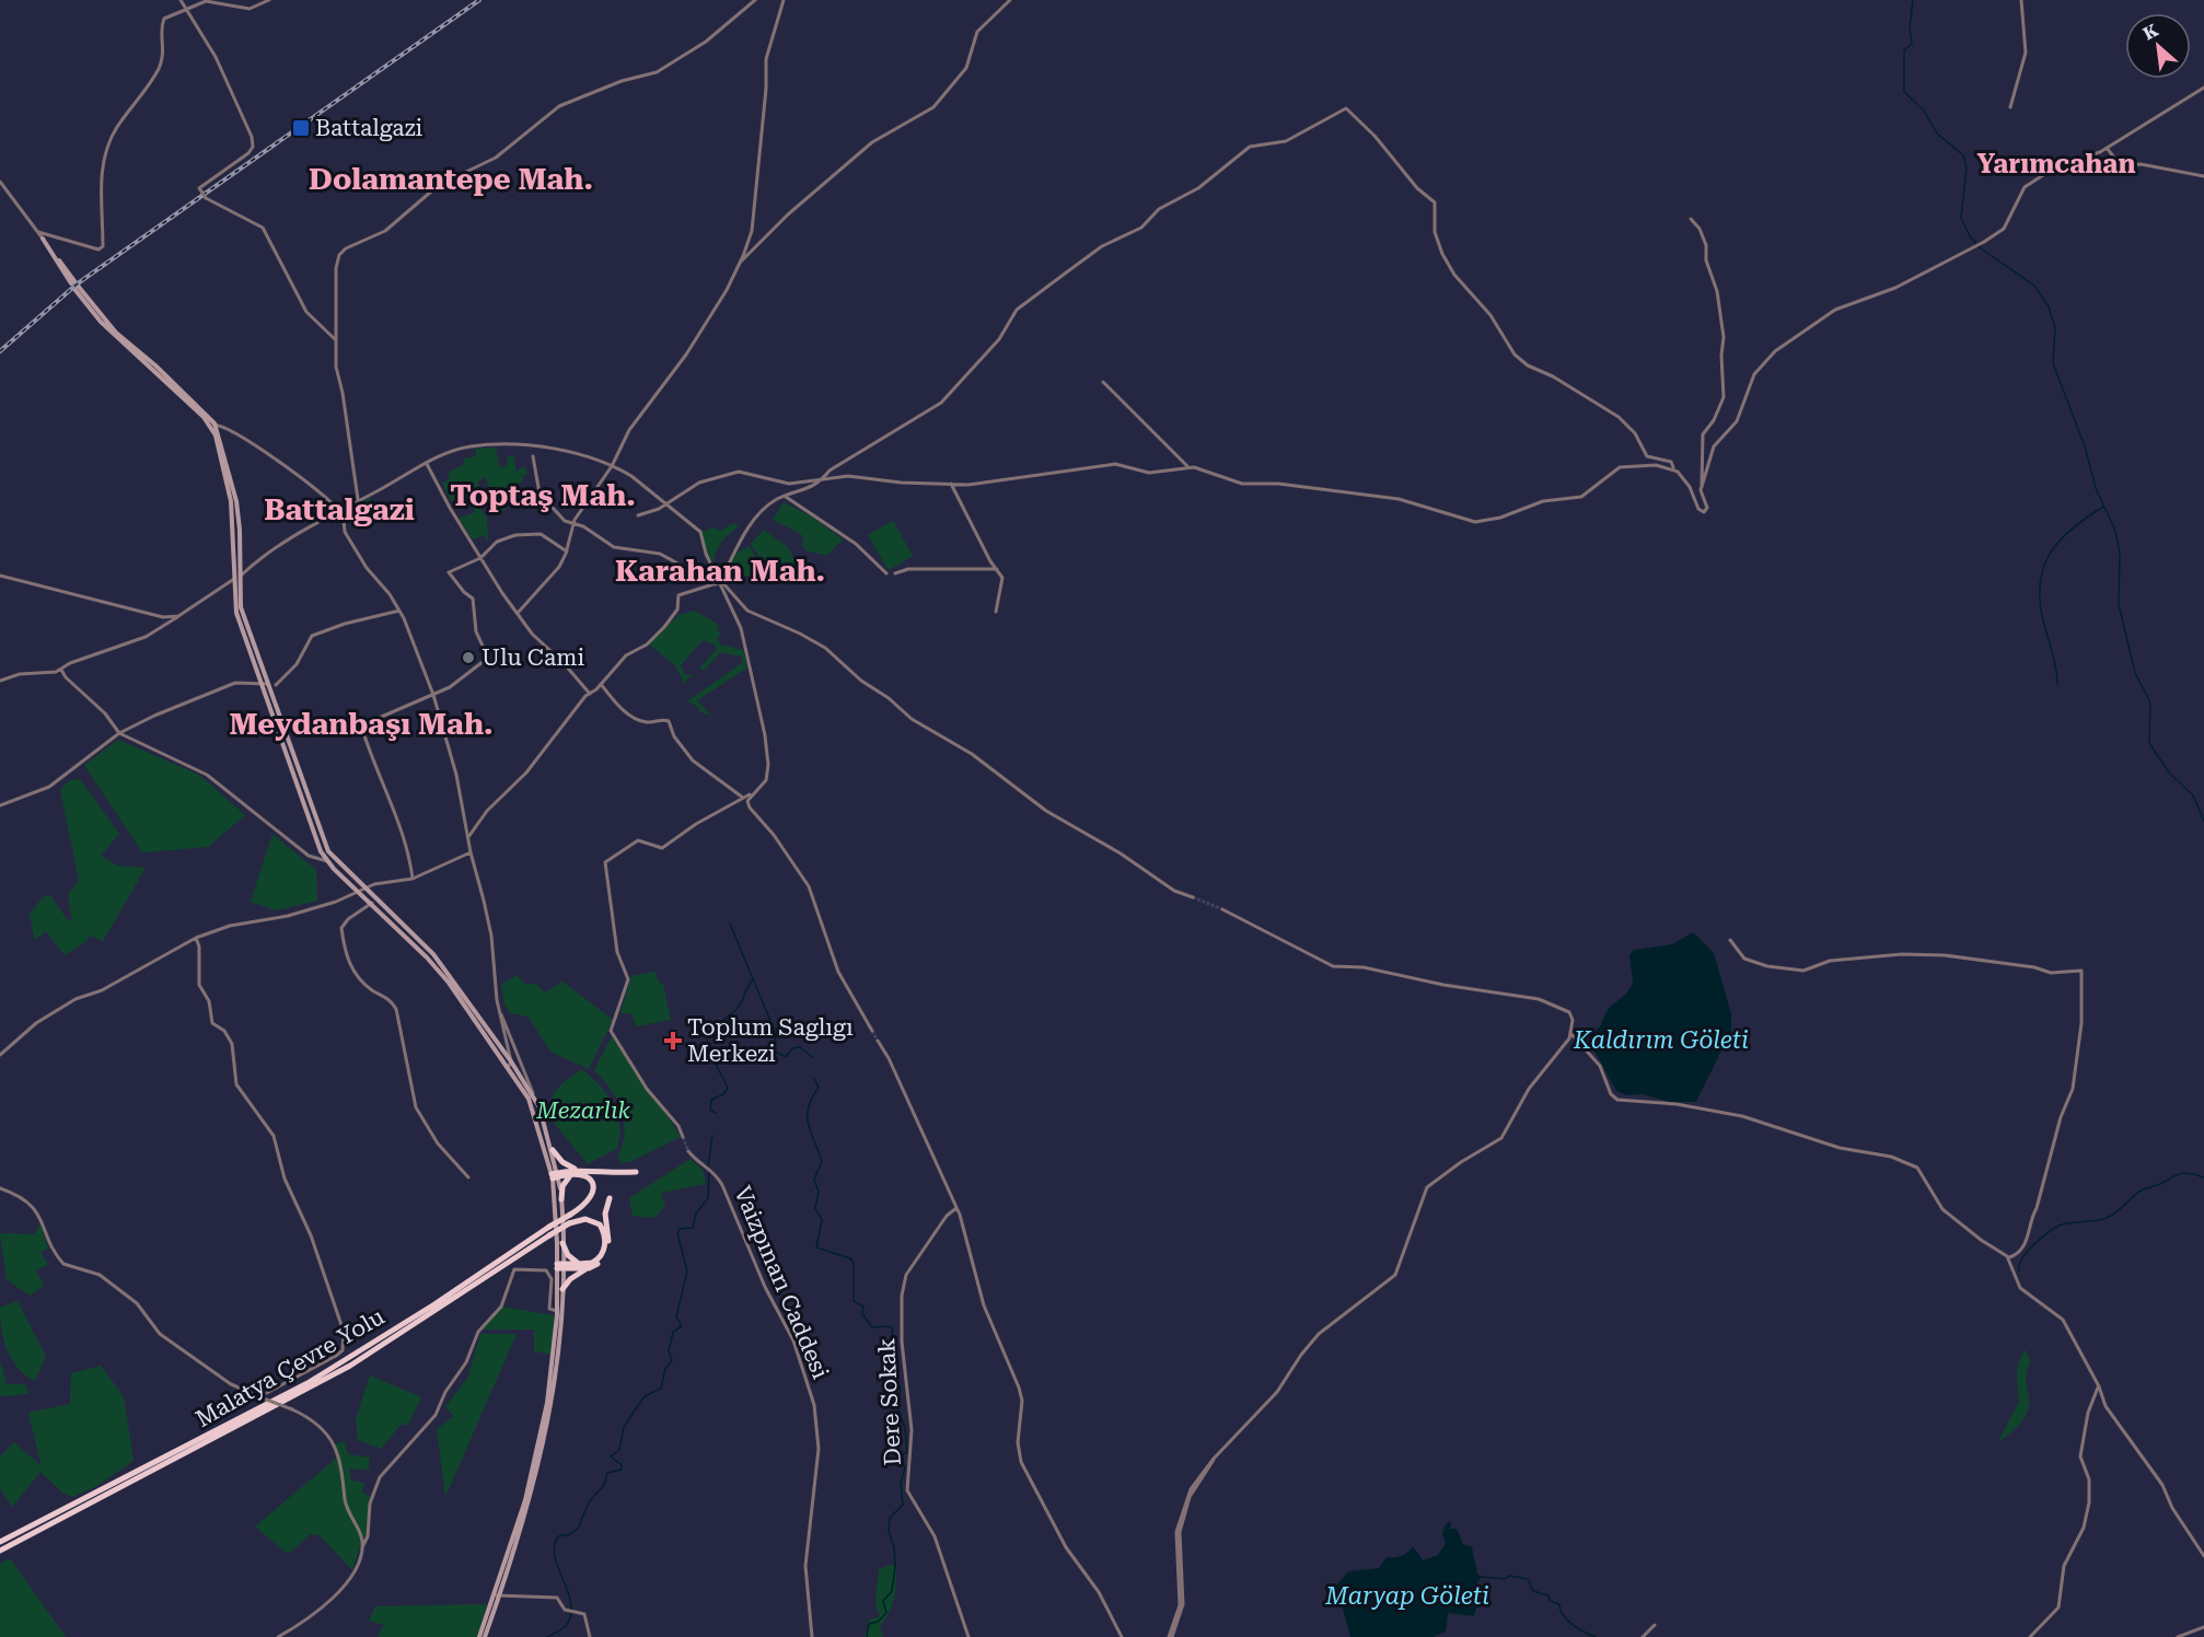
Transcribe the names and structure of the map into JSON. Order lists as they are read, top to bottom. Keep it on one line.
{"streets":{"highway":["Malatya Çevre Yolu"],"street":["Vaizpınarı Caddesi","Dere Sokak"]},"districts":["Yarımcahan","Dolamantepe Mah.","Toptaş Mah.","Battalgazi","Karahan Mah.","Meydanbaşı Mah."],"water":["Kaldırım Göleti","Maryap Göleti"],"parks":["Mezarlık"],"places":{"transit":["Battalgazi"],"other":["Ulu Cami"],"health":["Toplum Saglıgı Merkezi"]},"north":"top left"}
